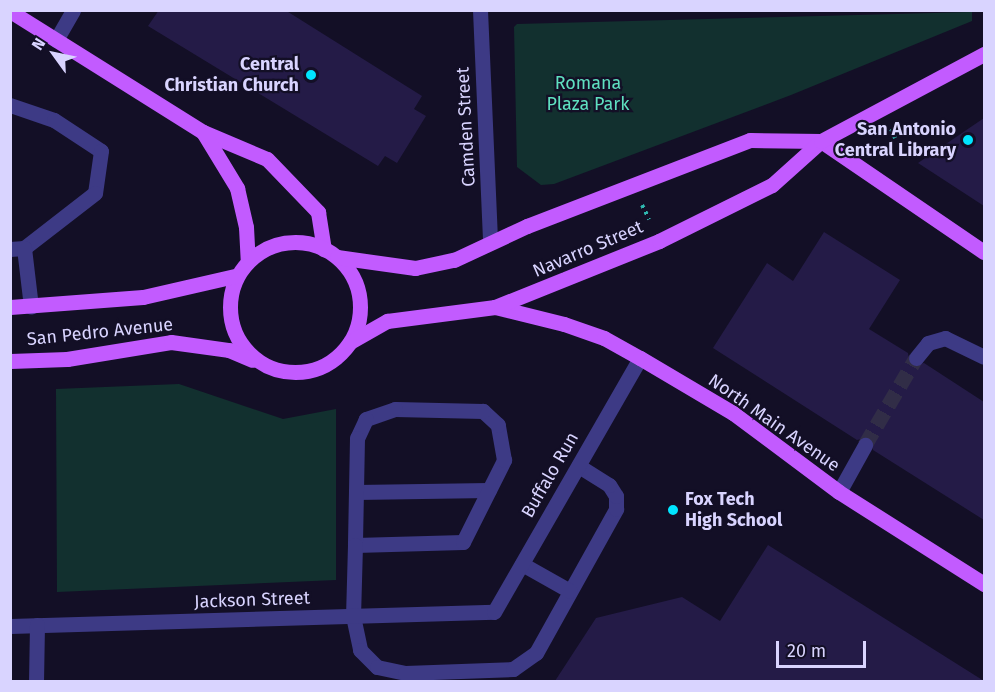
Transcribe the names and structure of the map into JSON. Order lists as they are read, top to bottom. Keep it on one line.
{"streets":{"main road":["Navarro Street","San Pedro Avenue","North Main Avenue"],"street":["Camden Street","Buffalo Run","Jackson Street"]},"crossings":[["Camden Street","Navarro Street"],["Navarro Street","San Pedro Avenue"],["Navarro Street","North Main Avenue"],["North Main Avenue","Buffalo Run"],["Buffalo Run","Jackson Street"]],"parks":["Romana Plaza Park"],"places":["Central Christian Church","San Antonio Central Library","Fox Tech High School"],"scale_bar":"20 m","north":"top left"}
